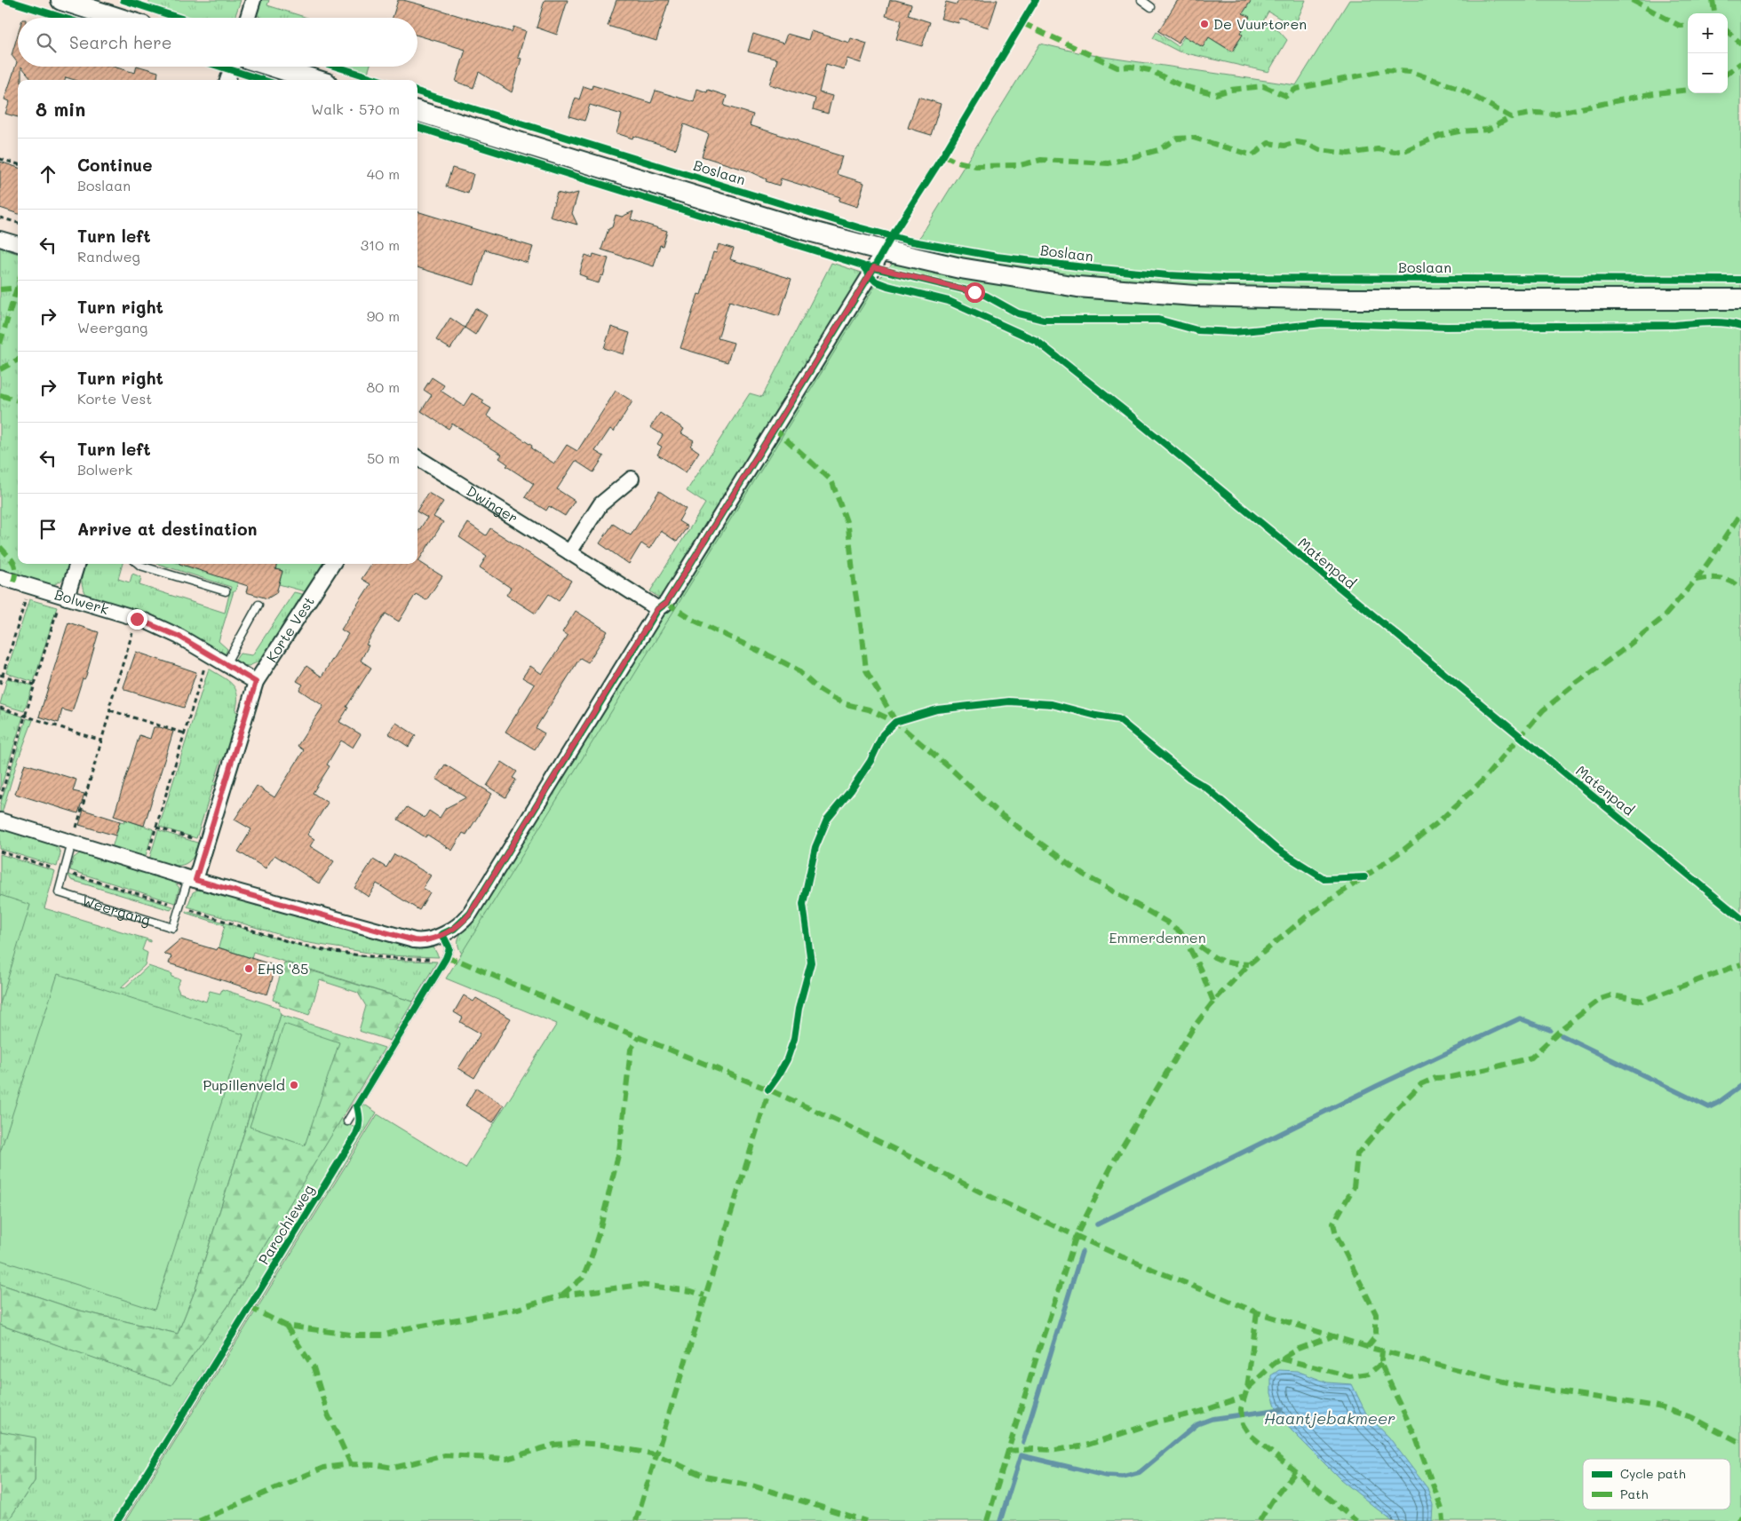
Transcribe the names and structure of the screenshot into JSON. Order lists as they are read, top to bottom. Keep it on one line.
{"streets":{"main road":["Boslaan"],"street":["Dwinger","Bolwerk","Korte Vest"],"lane":["Weergang"],"cycle path":["Matenpad","Parochieweg"]},"crossings":[["Bolwerk","Korte Vest"],["Korte Vest","Weergang"]],"water":["Haantjebakmeer"],"parks":["Emmerdennen"],"places":["De Vuurtoren","EHS '85","Pupillenveld"],"legend":["Cycle path","Path"],"page":{"map_buttons":["+","−"],"search":"Search here","heading":["8 min","Walk · 570 m"],"list":[["Continue","Boslaan","40 m"],["Turn left","Randweg","310 m"],["Turn right","Weergang","90 m"],["Turn right","Korte Vest","80 m"],["Turn left","Bolwerk","50 m"],"Arrive at destination"]}}
